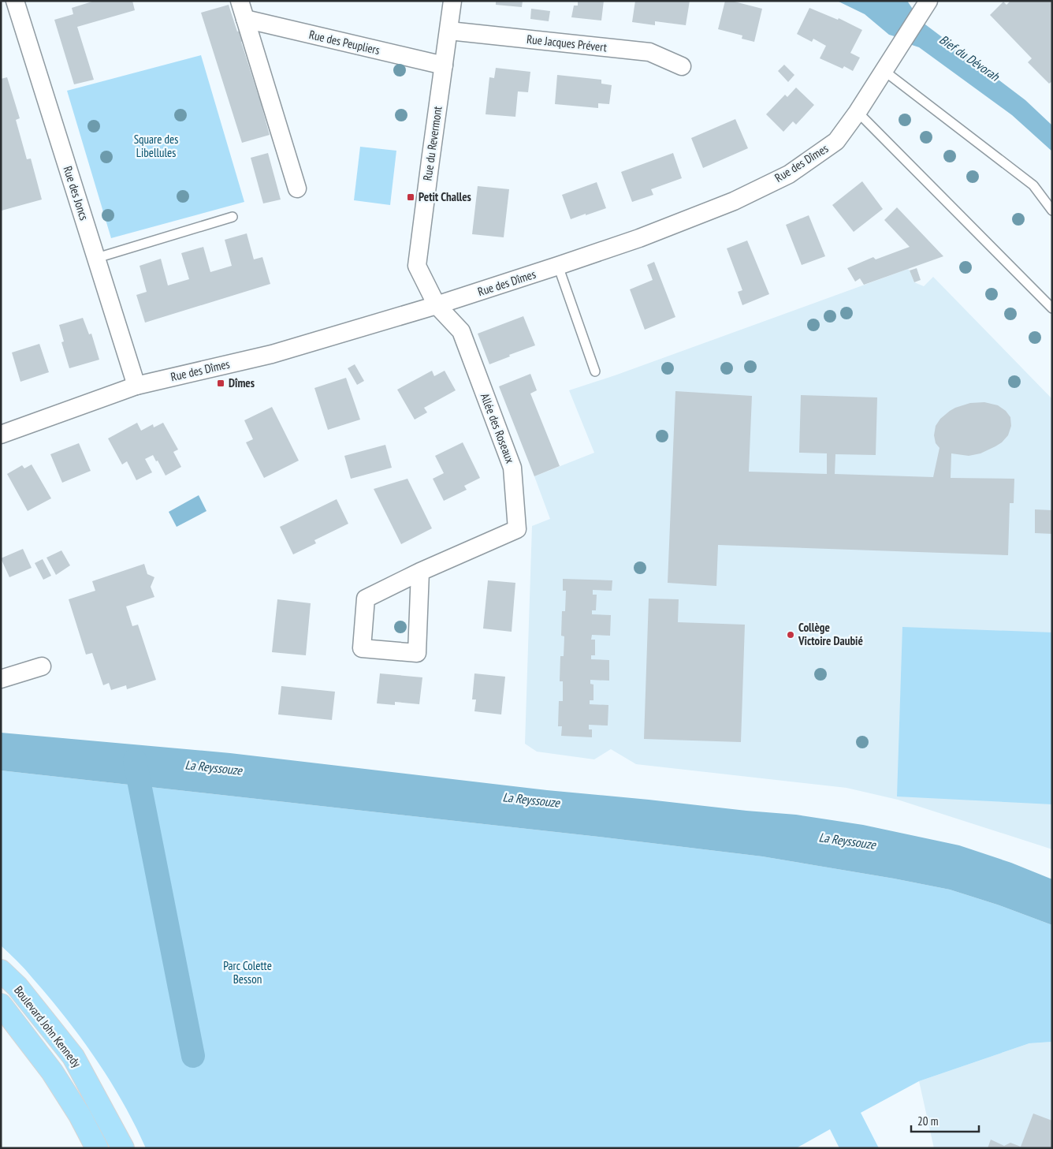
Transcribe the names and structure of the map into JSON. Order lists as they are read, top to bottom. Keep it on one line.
{"streets":{"main road":["Boulevard John Kennedy"],"street":["Rue des Peupliers","Rue Jacques Prévert","Rue du Revermont","Rue des Dîmes","Rue des Joncs","Allée des Roseaux"]},"crossings":[["Rue des Peupliers","Rue du Revermont"],["Rue Jacques Prévert","Rue du Revermont"],["Rue du Revermont","Rue des Dîmes"],["Rue du Revermont","Allée des Roseaux"],["Rue des Dîmes","Rue des Joncs"],["Rue des Dîmes","Allée des Roseaux"]],"water":["Bief du Dévorah","La Reyssouze"],"parks":["Square des Libellules","Parc Colette Besson"],"places":{"transit":["Petit Challes","Dîmes"],"other":["Collège Victoire Daubié"]},"scale_bar":"20 m"}
